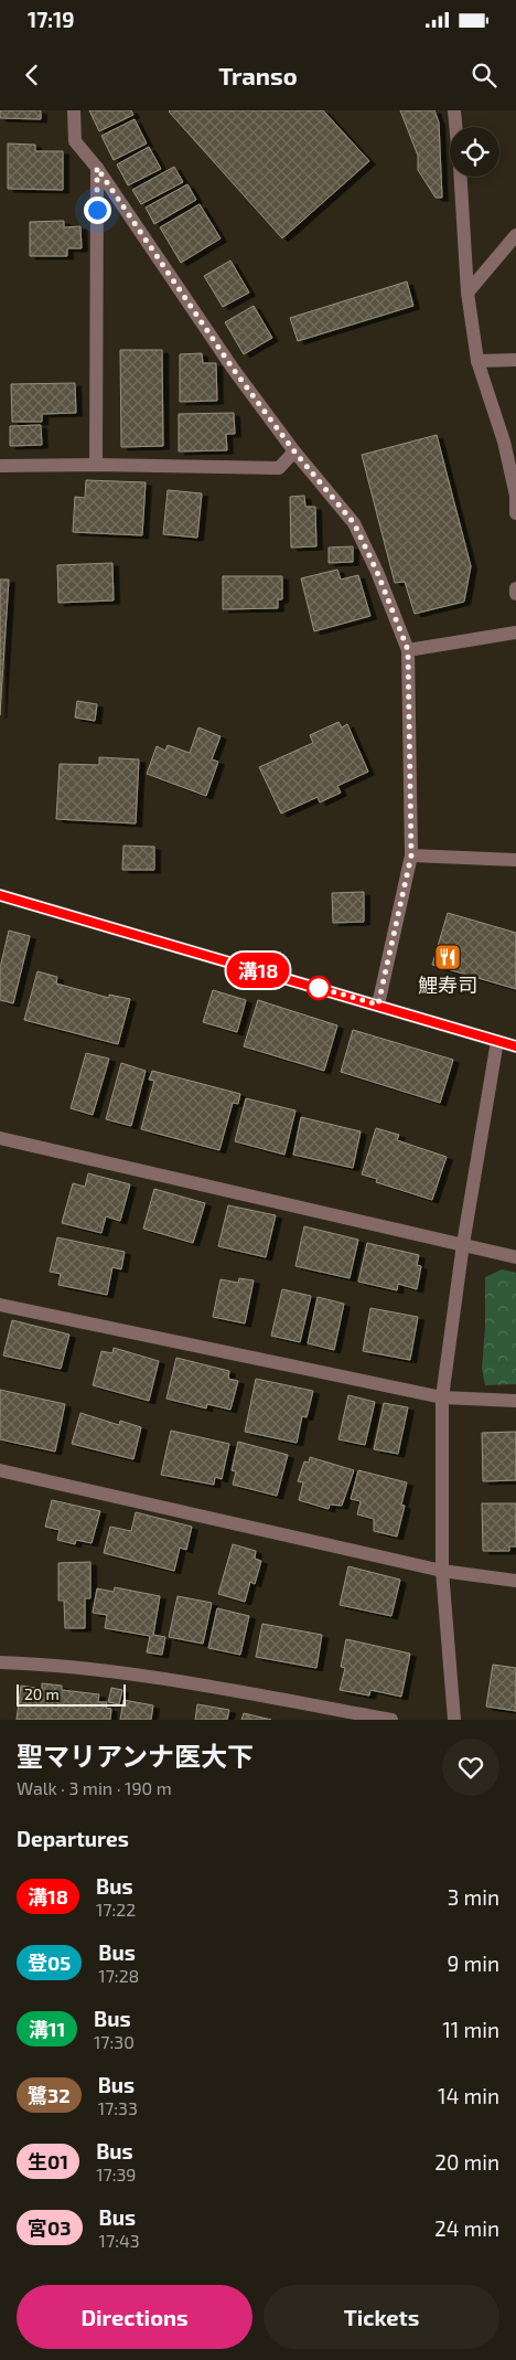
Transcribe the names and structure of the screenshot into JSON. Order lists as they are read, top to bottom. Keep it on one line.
{"places":{"restaurant":["鯉寿司"]},"lines":["bus line 溝18"],"scale_bar":"20 m","page":{"status":"17:19","header":"Transo","on_map":"溝18","scale":"20 m","heading":[["聖マリアンナ医大下","Walk · 3 min · 190 m"],"Departures"],"list":[{"mark":"溝18","name":"Bus","note":"17:22","value":"3 min"},{"mark":"登05","name":"Bus","note":"17:28","value":"9 min"},{"mark":"溝11","name":"Bus","note":"17:30","value":"11 min"},{"mark":"鷺32","name":"Bus","note":"17:33","value":"14 min"},{"mark":"生01","name":"Bus","note":"17:39","value":"20 min"},{"mark":"宮03","name":"Bus","note":"17:43","value":"24 min"}],"buttons":["Directions","Tickets"]}}
